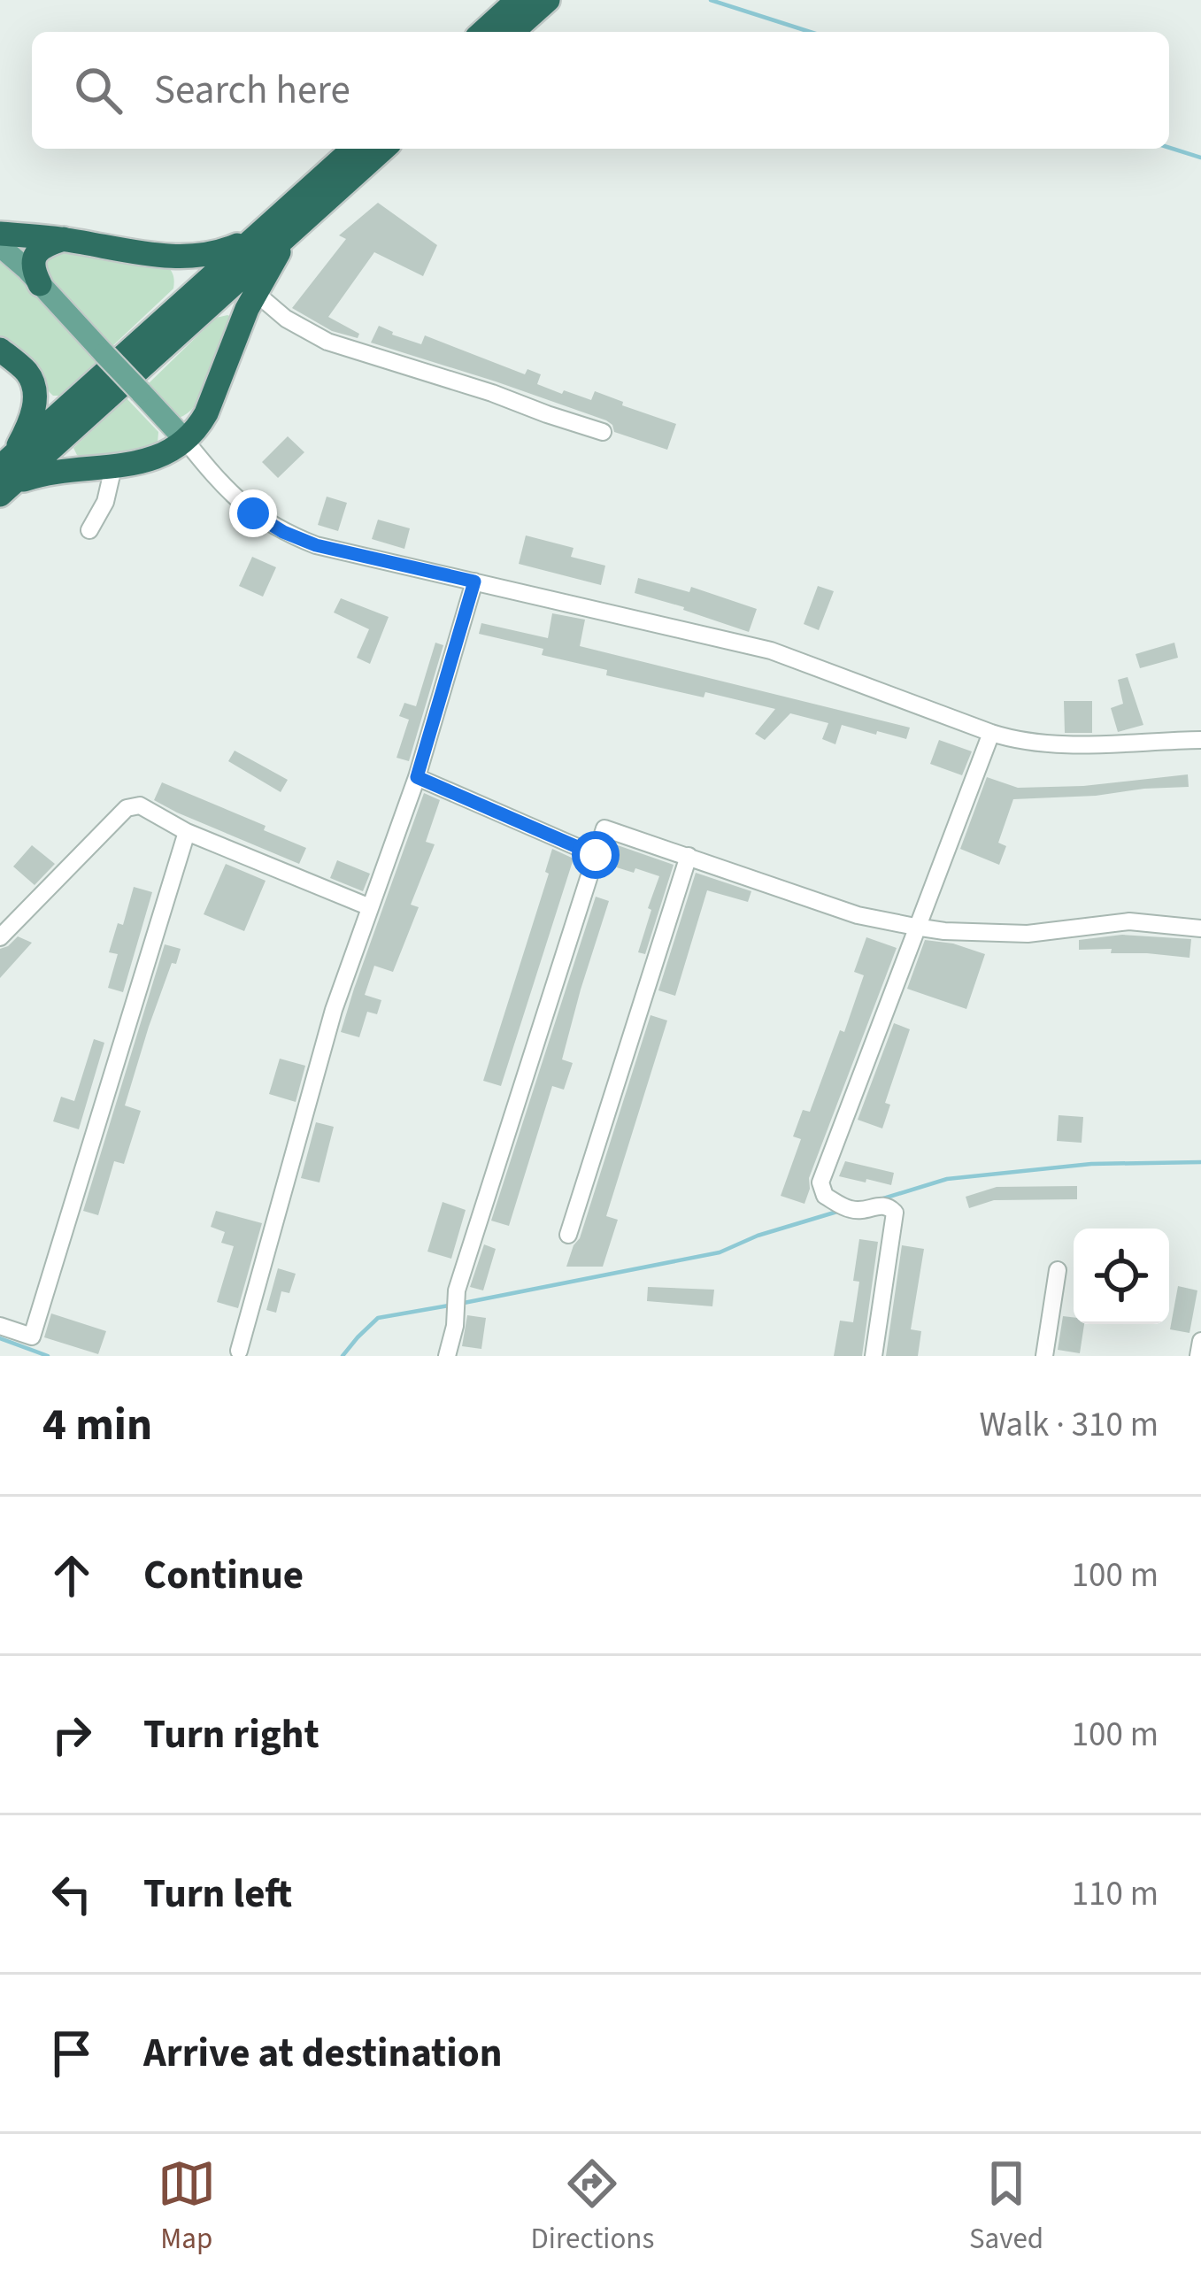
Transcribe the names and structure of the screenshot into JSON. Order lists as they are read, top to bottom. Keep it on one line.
{"page":{"search":"Search here","heading":["4 min","Walk · 310 m"],"list":[["Continue","100 m"],["Turn right","100 m"],["Turn left","110 m"],"Arrive at destination"],"nav":["Map","Directions","Saved"]}}
